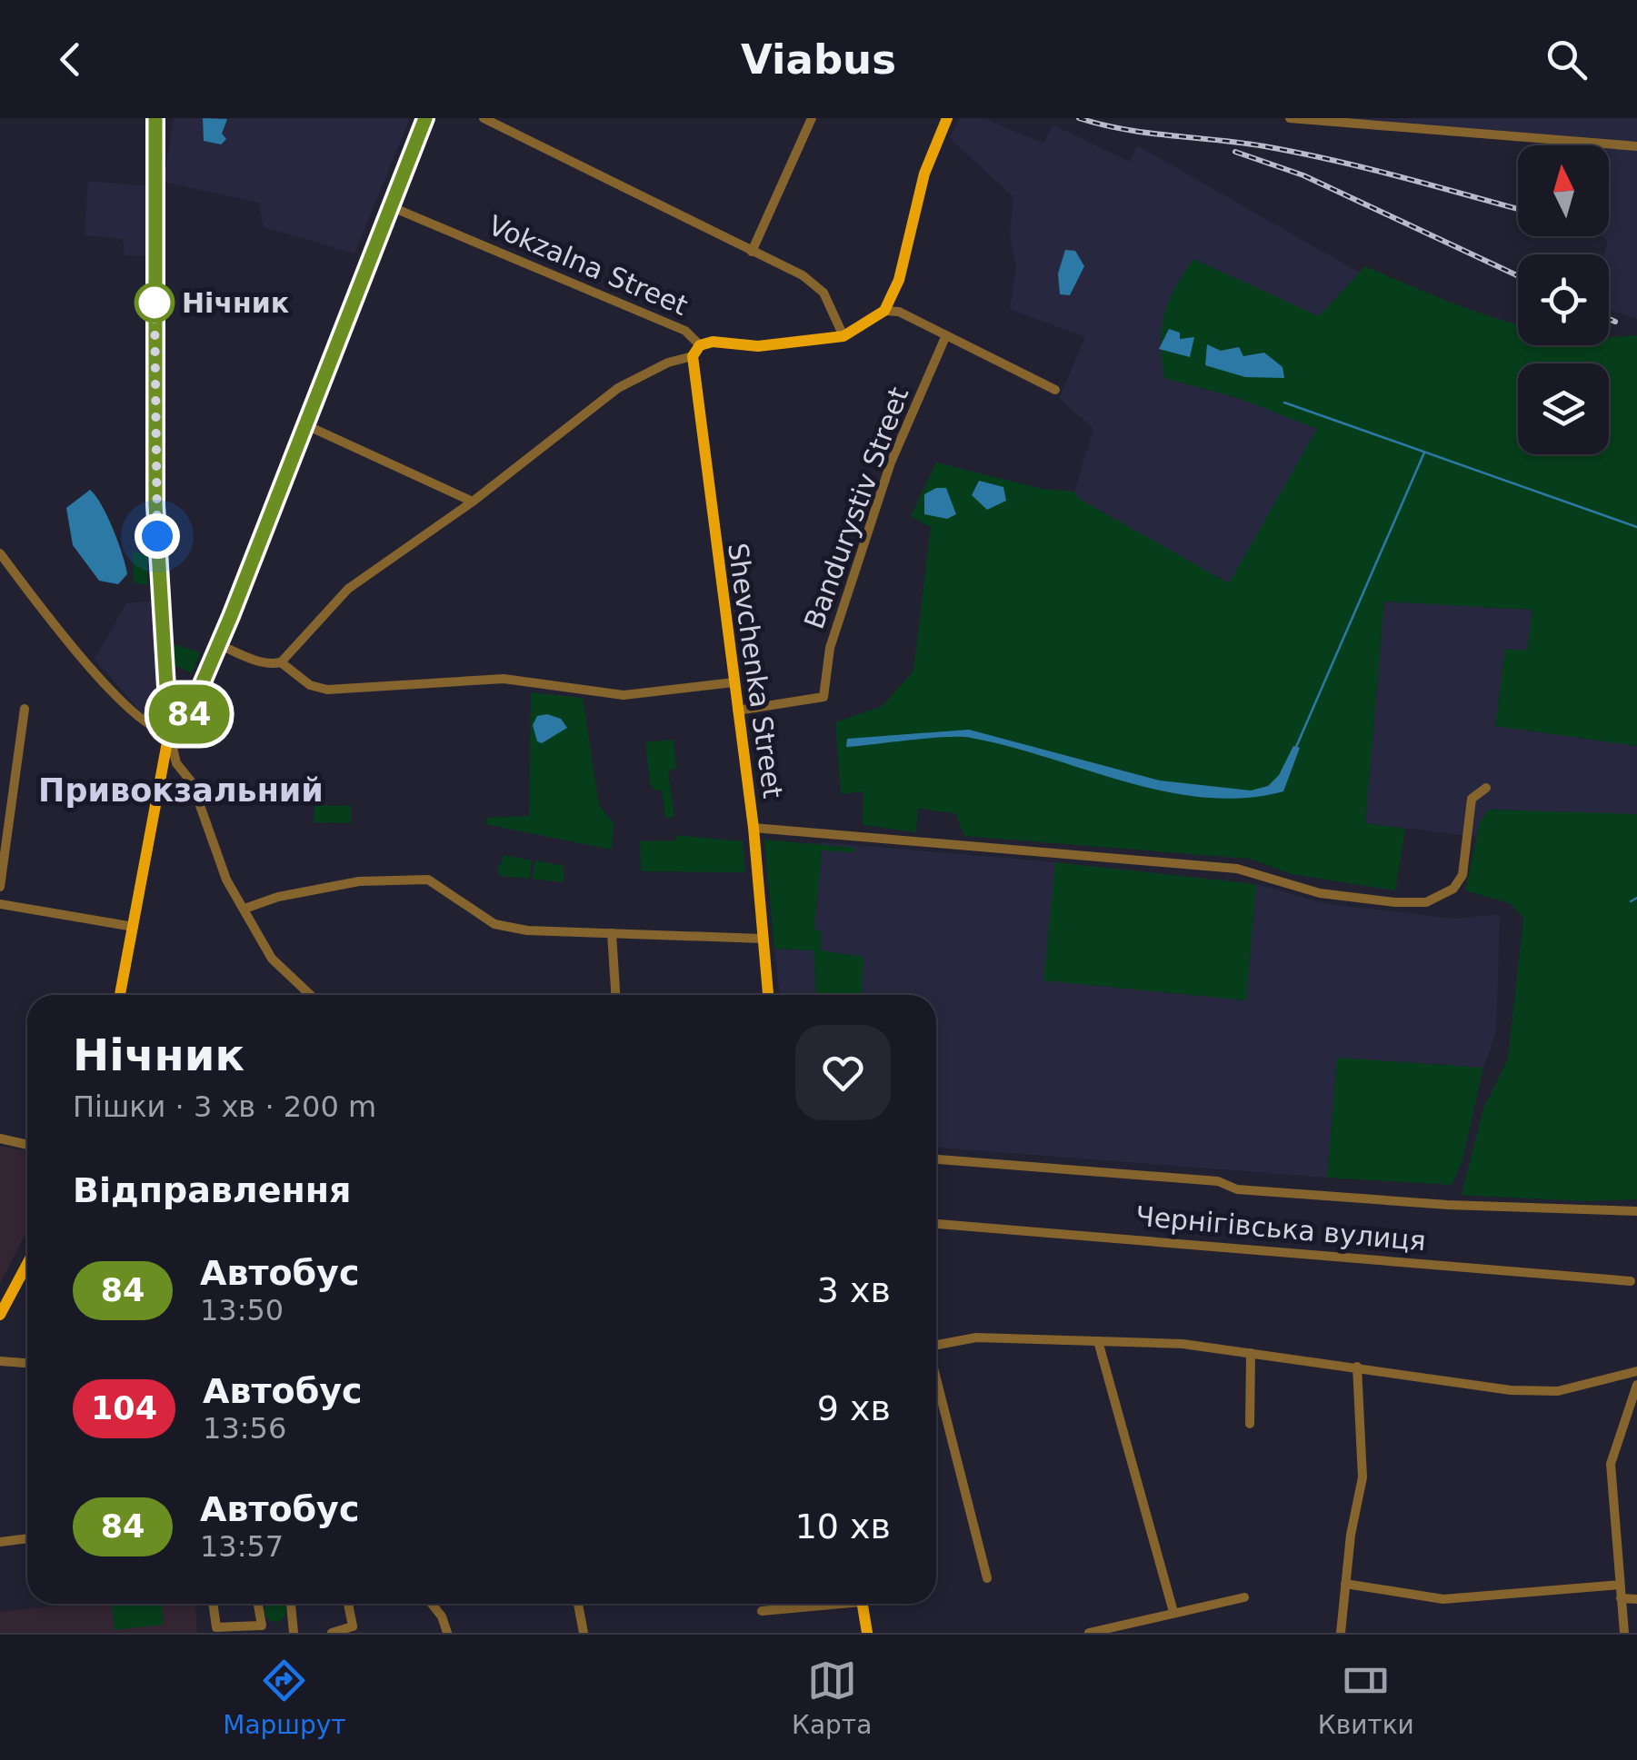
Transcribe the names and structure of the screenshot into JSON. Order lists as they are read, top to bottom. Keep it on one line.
{"streets":{"main road":["Vokzalna Street","Shevchenka Street"],"street":["Bandurystiv Street","Чернігівська вулиця"]},"crossings":[["Vokzalna Street","Shevchenka Street"],["Bandurystiv Street","Shevchenka Street"]],"districts":["Привокзальний"],"places":["Нічник"],"lines":["bus line 84"],"north":"top","page":{"header":"Viabus","on_map":"84","heading":[["Нічник","Пішки · 3 хв · 200 m"],"Відправлення"],"list":[{"mark":"84","name":"Автобус","note":"13:50","value":"3 хв"},{"mark":"104","name":"Автобус","note":"13:56","value":"9 хв"},{"mark":"84","name":"Автобус","note":"13:57","value":"10 хв"}],"tabs":["Маршрут","Карта","Квитки"]}}
